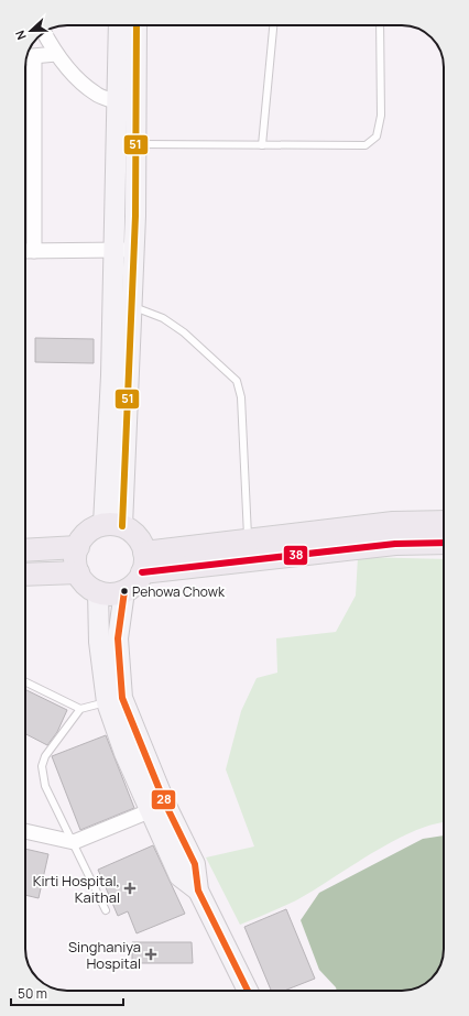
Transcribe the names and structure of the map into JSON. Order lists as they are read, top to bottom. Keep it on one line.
{"places":{"other":["Pehowa Chowk"],"health":["Kirti Hospital, Kaithal","Singhaniya Hospital"]},"lines":["transit line 51","transit line 38","transit line 28"],"scale_bar":"50 m","north":"left"}
